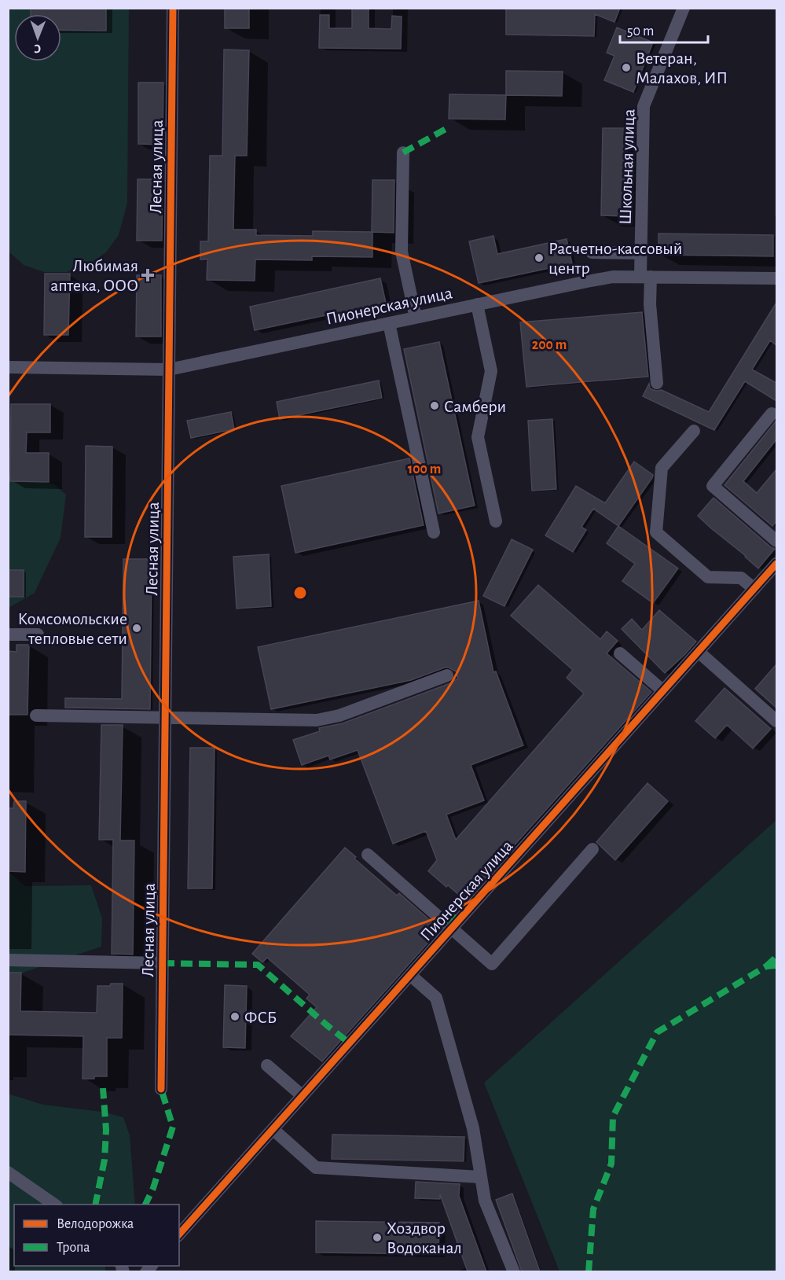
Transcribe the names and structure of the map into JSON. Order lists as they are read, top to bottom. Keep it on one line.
{"streets":{"street":["Лесная улица","Школьная улица","Пионерская улица"]},"crossings":[["Лесная улица","Пионерская улица"],["Школьная улица","Пионерская улица"]],"places":{"other":["Ветеран, Малахов, ИП","Расчетно-кассовый центр","Самбери","Комсомольские тепловые сети","ФСБ","Хоздвор Водоканал"],"health":["Любимая аптека, ООО"]},"legend":["Велодорожка","Тропа"],"scale_bar":"50 m","north":"bottom","rings":["200 m","100 m"]}
